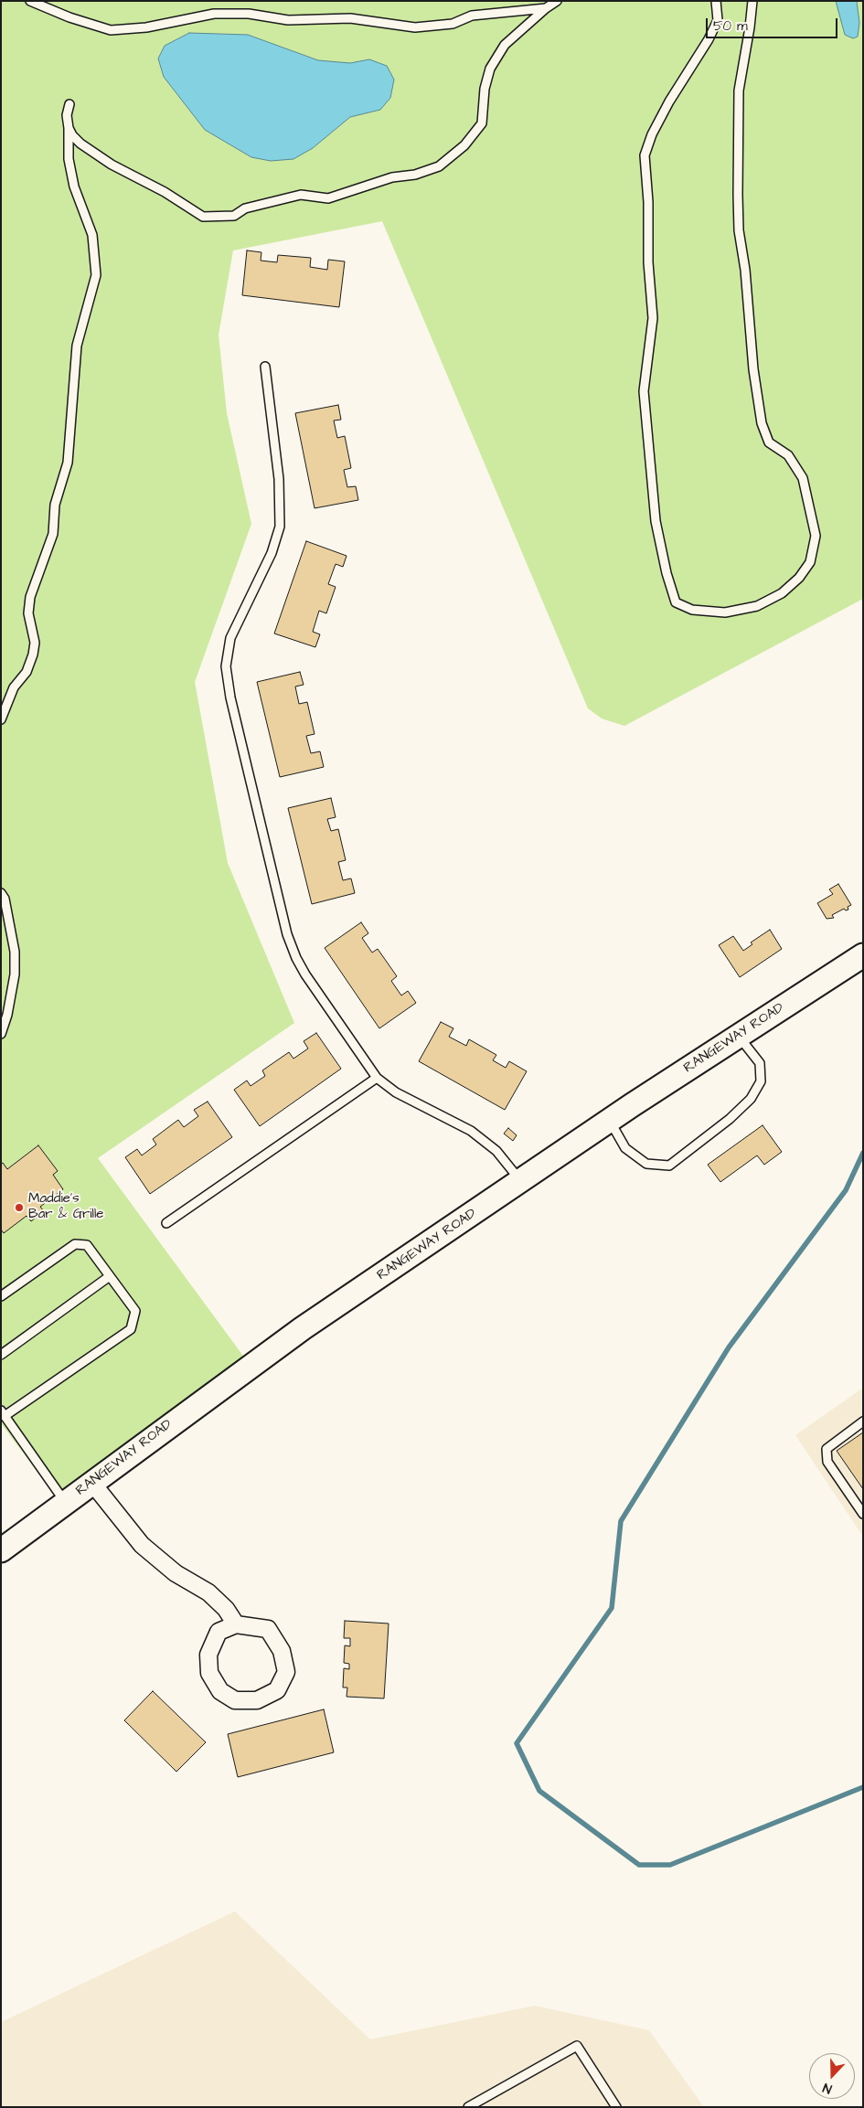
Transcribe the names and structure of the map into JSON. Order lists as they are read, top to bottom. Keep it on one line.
{"streets":{"street":["RANGEWAY ROAD"]},"places":["Maddie's Bar & Grille"],"scale_bar":"50 m","north":"bottom"}
